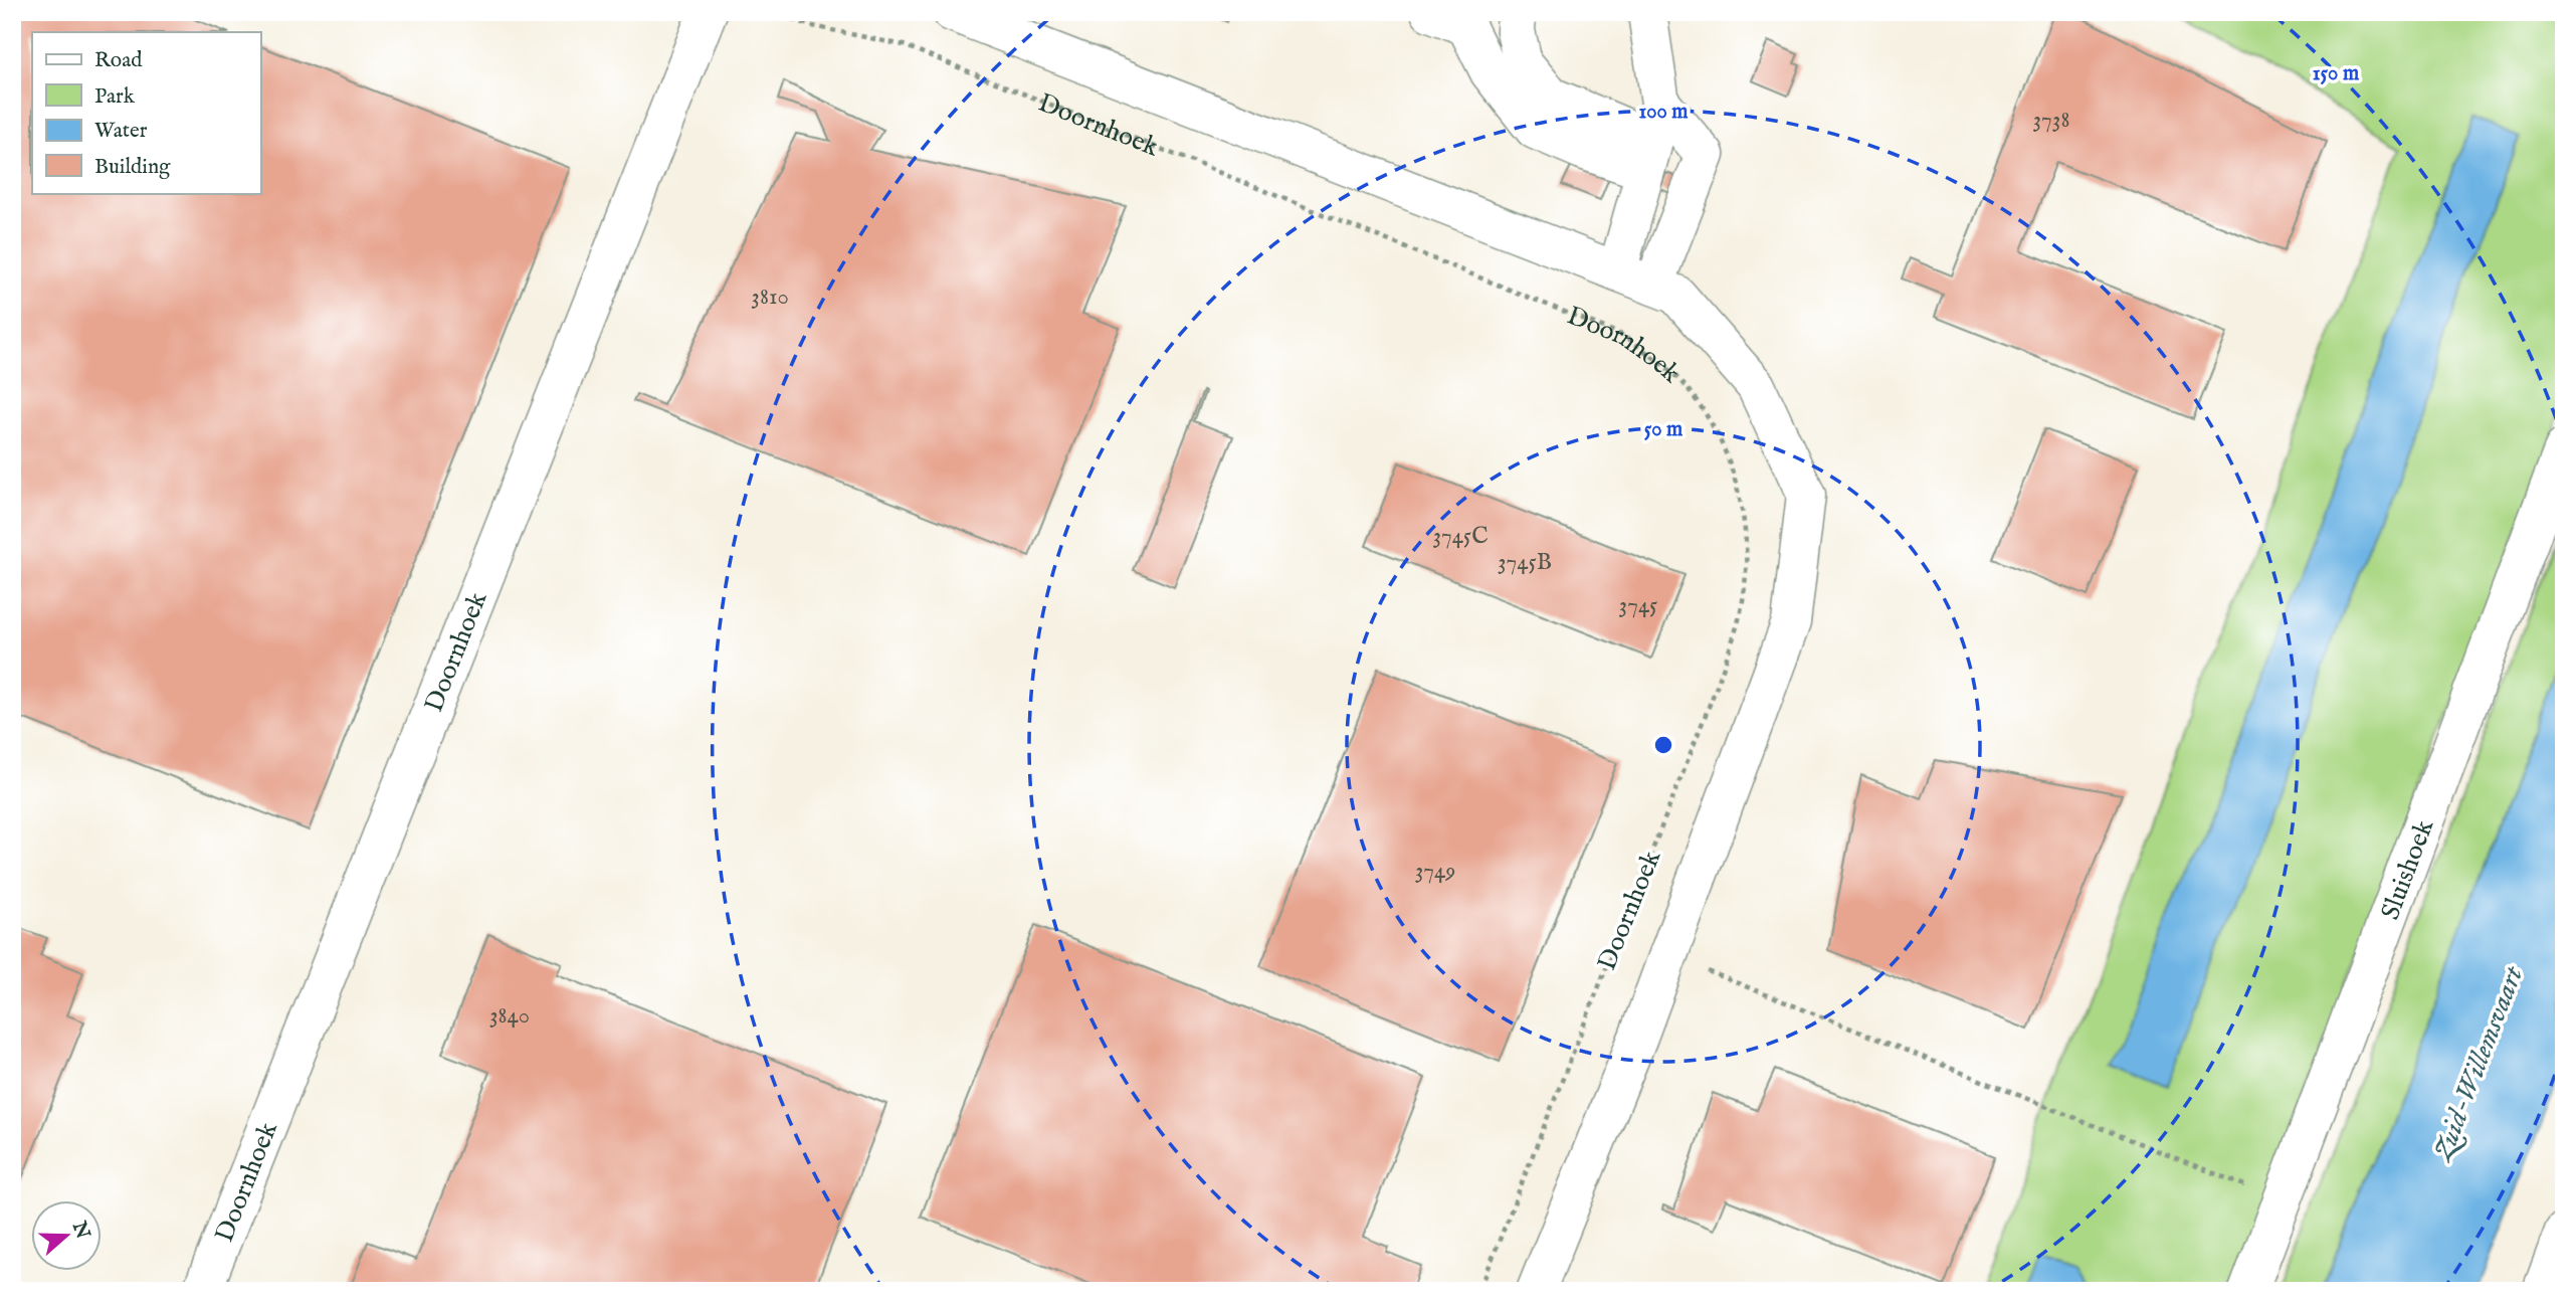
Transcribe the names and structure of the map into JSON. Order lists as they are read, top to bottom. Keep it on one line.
{"streets":{"street":["Doornhoek","Sluishoek"]},"water":["Zuid-Willemsvaart"],"house_numbers":["3738","3810","3745C","3745B","3745","3749","3840"],"legend":["Road","Park","Water","Building"],"north":"right","rings":["150 m","100 m","50 m"]}
